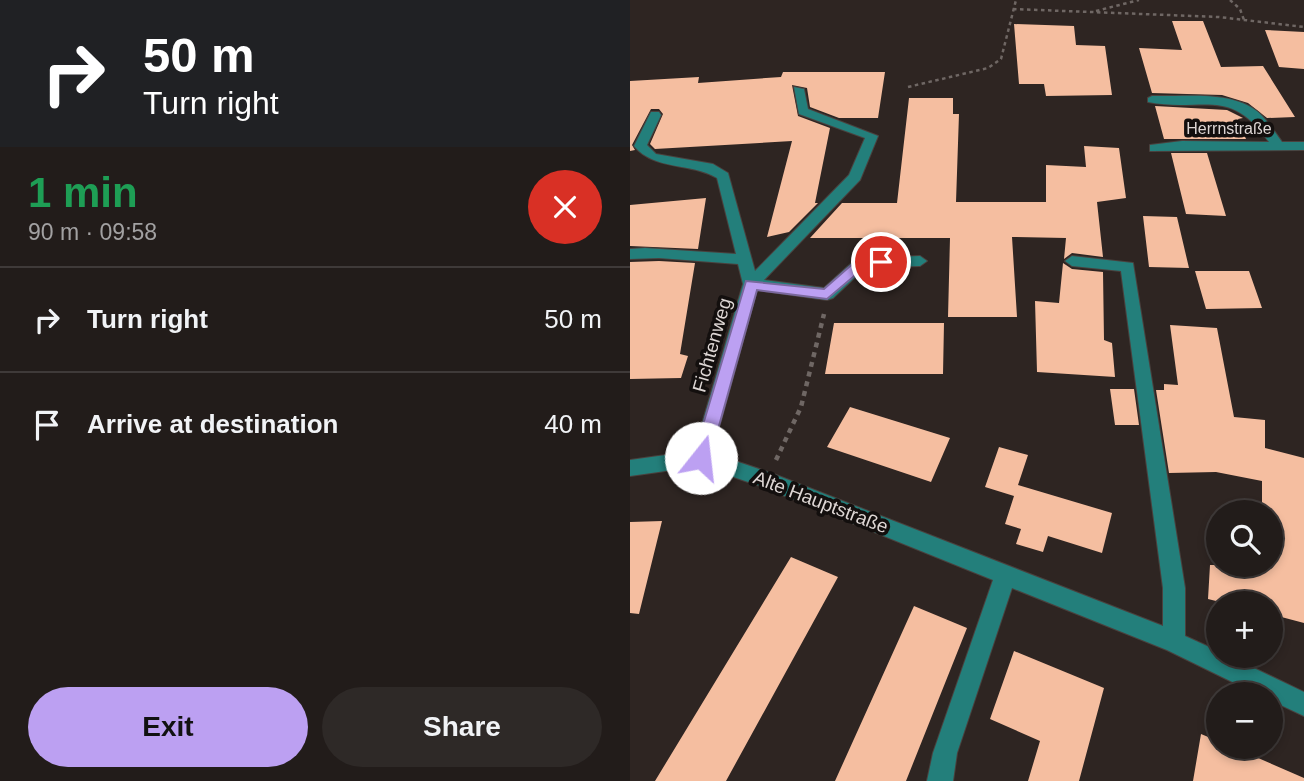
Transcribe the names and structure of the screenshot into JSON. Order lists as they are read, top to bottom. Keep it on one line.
{"streets":{"street":["Herrnstraße","Fichtenweg","Alte Hauptstraße"]},"crossings":[["Fichtenweg","Alte Hauptstraße"]],"page":{"turn":["50 m","Turn right"],"heading":["1 min","90 m · 09:58"],"list":[{"name":"Turn right","value":"50 m"},{"name":"Arrive at destination","value":"40 m"}],"map_buttons":["+","−"],"buttons":["Exit","Share"]}}
